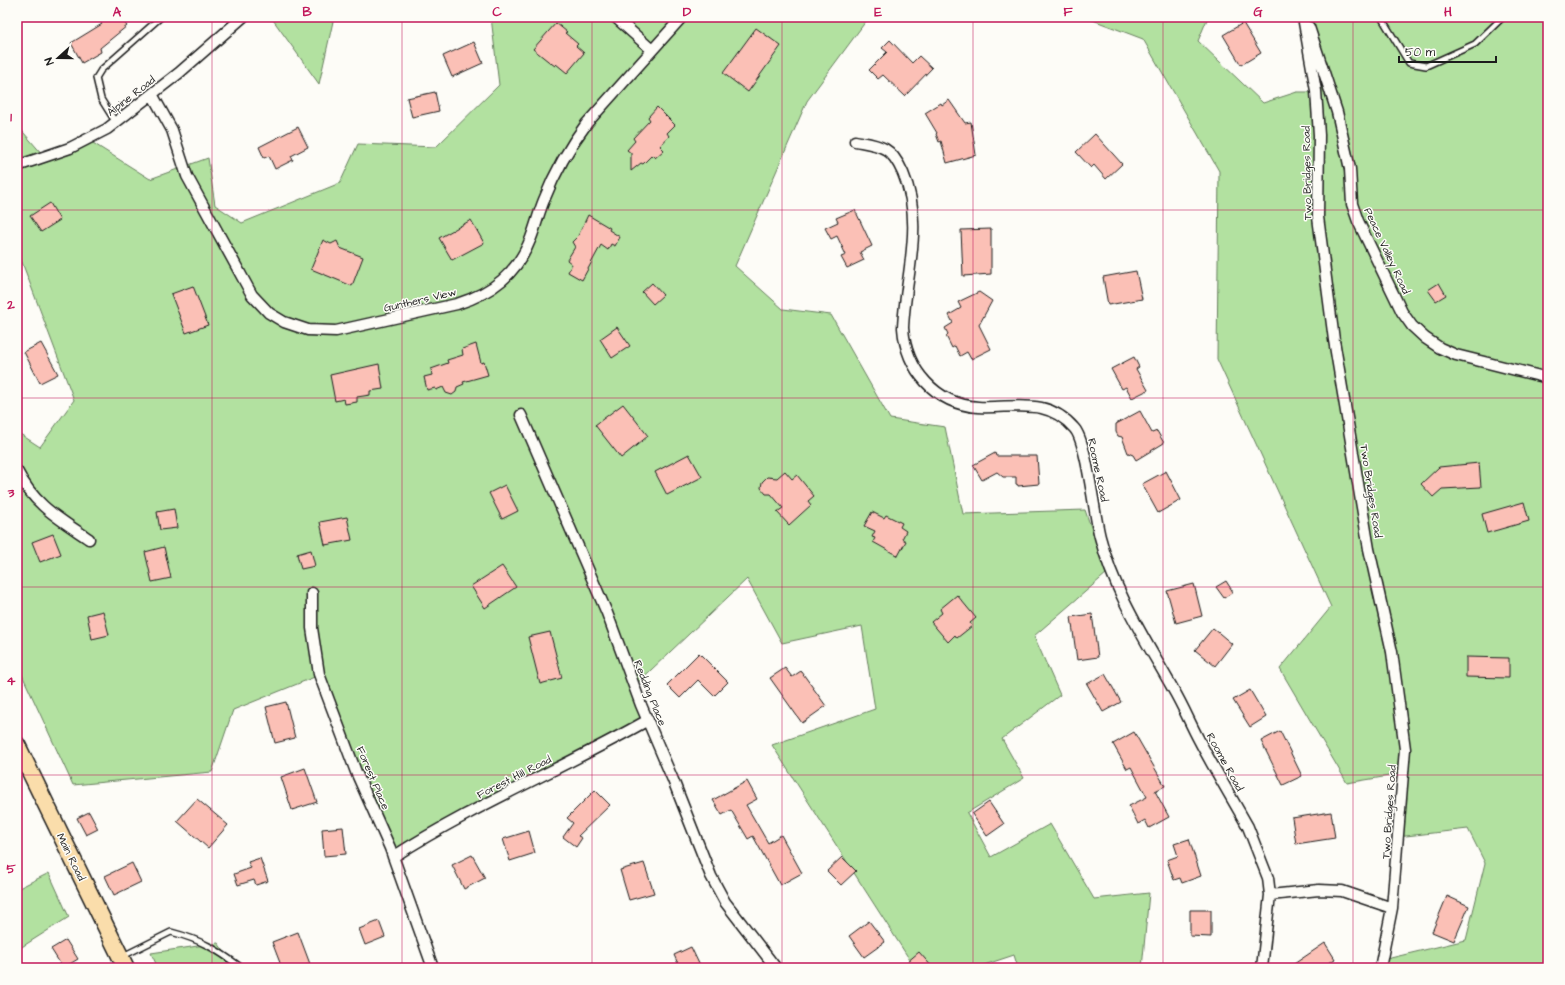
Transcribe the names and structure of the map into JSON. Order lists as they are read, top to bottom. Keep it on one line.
{"streets":{"main road":["Main Road"],"street":["Alpine Road","Two Bridges Road","Peace Valley Road","Gunthers View","Roome Road","Redding Place","Forest Hill Road","Forest Place"]},"crossings":[["Alpine Road","Gunthers View"],["Two Bridges Road","Peace Valley Road"],["Redding Place","Forest Hill Road"],["Forest Hill Road","Forest Place"]],"scale_bar":"50 m","north":"left","grid":{"columns":["A","B","C","D","E","F","G","H"],"rows":["1","2","3","4","5"]}}
